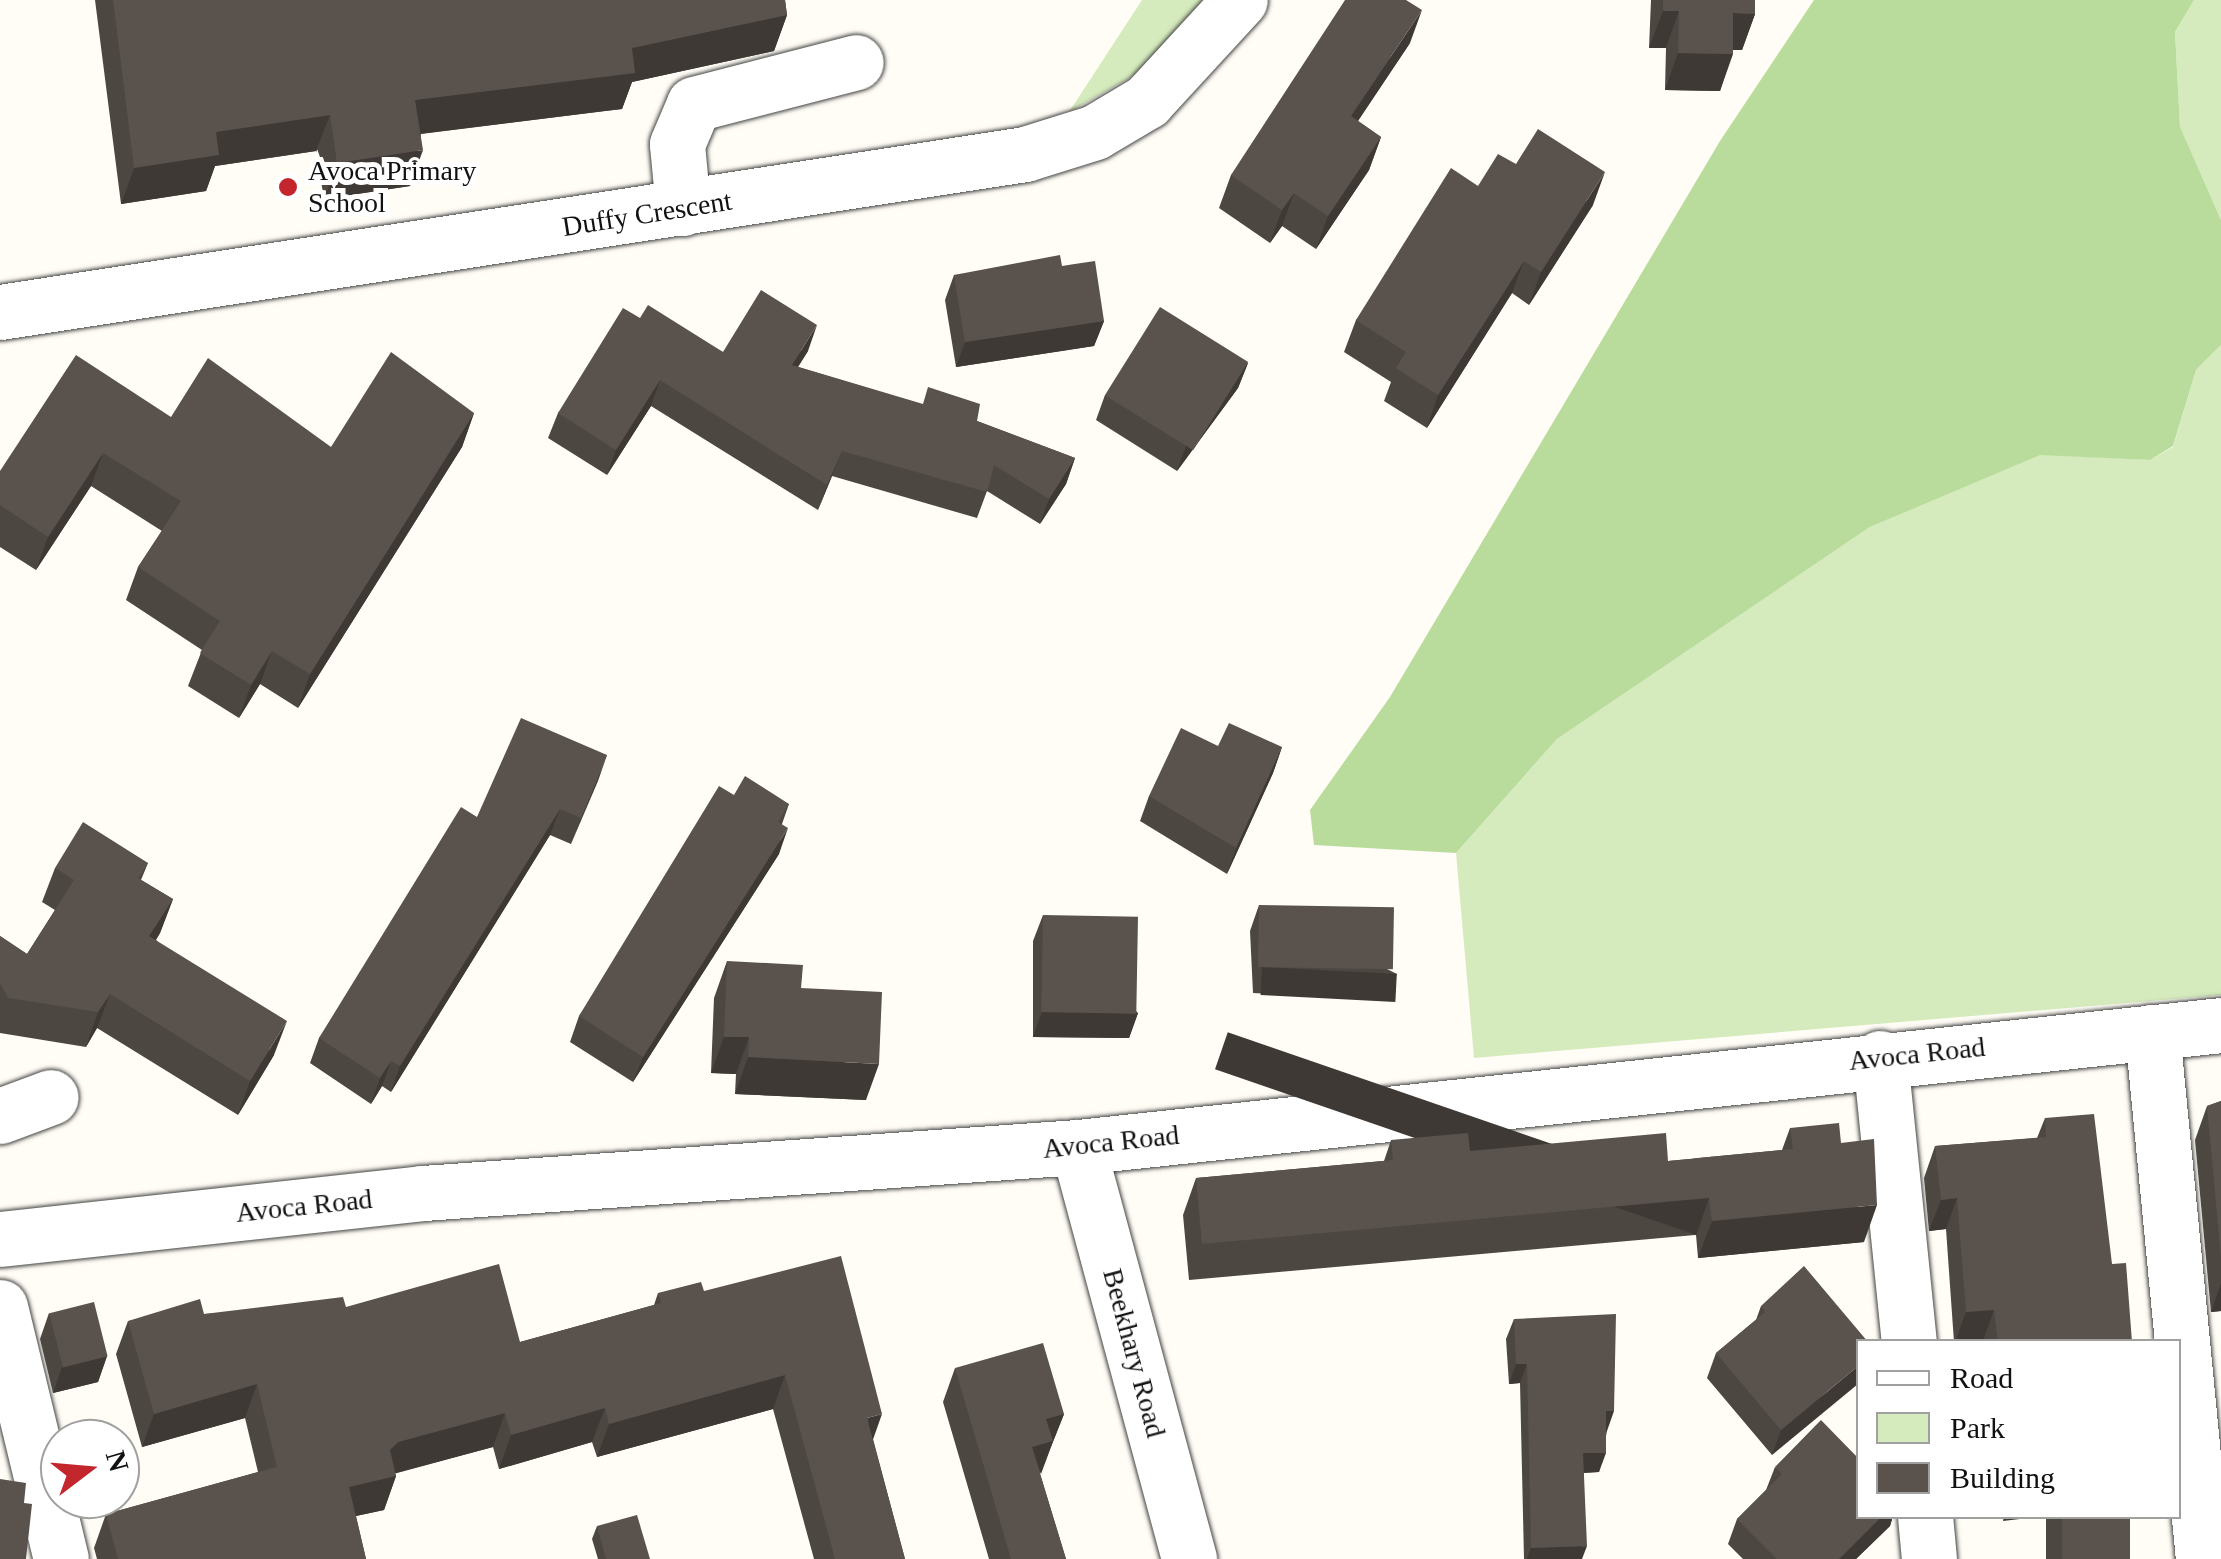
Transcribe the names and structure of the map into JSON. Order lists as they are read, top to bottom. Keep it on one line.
{"streets":{"street":["Duffy Crescent","Avoca Road","Beekhary Road"]},"crossings":[["Avoca Road","Beekhary Road"]],"places":["Avoca Primary School"],"legend":["Road","Park","Building"],"north":"right"}
